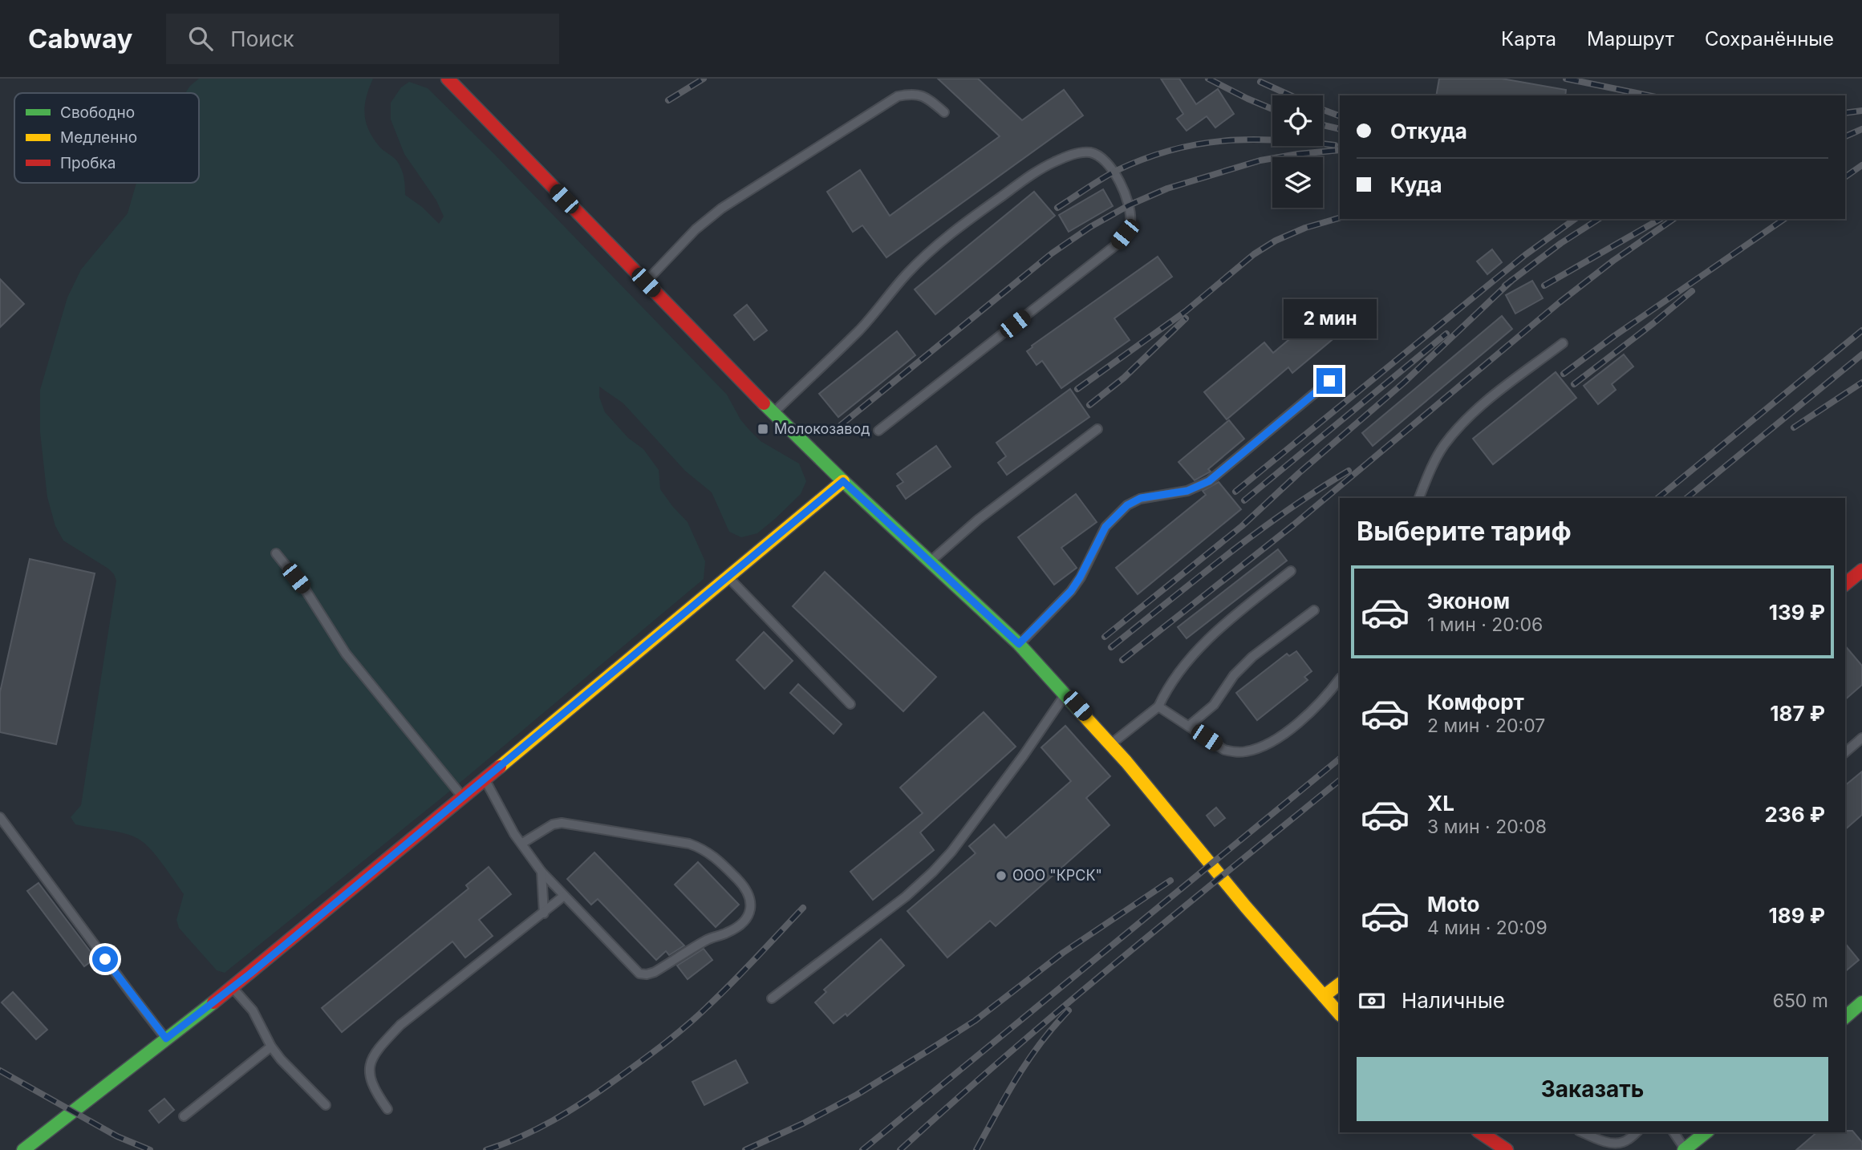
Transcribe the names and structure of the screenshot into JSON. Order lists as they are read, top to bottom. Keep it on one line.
{"places":{"transit":["Молокозавод"],"other":["ООО \"КРСК\""]},"legend":["Свободно","Медленно","Пробка"],"page":{"header":"Cabway","search":"Поиск","nav":["Карта","Маршрут","Сохранённые"],"banner":["Откуда","Куда"],"bubble":"2 мин","heading":"Выберите тариф","list":[{"name":"Эконом","note":"1 мин · 20:06","value":"139 ₽"},{"name":"Комфорт","note":"2 мин · 20:07","value":"187 ₽"},{"name":"XL","note":"3 мин · 20:08","value":"236 ₽"},{"name":"Moto","note":"4 мин · 20:09","value":"189 ₽"}],"pay":["Наличные","650 m"],"buttons":"Заказать"}}
